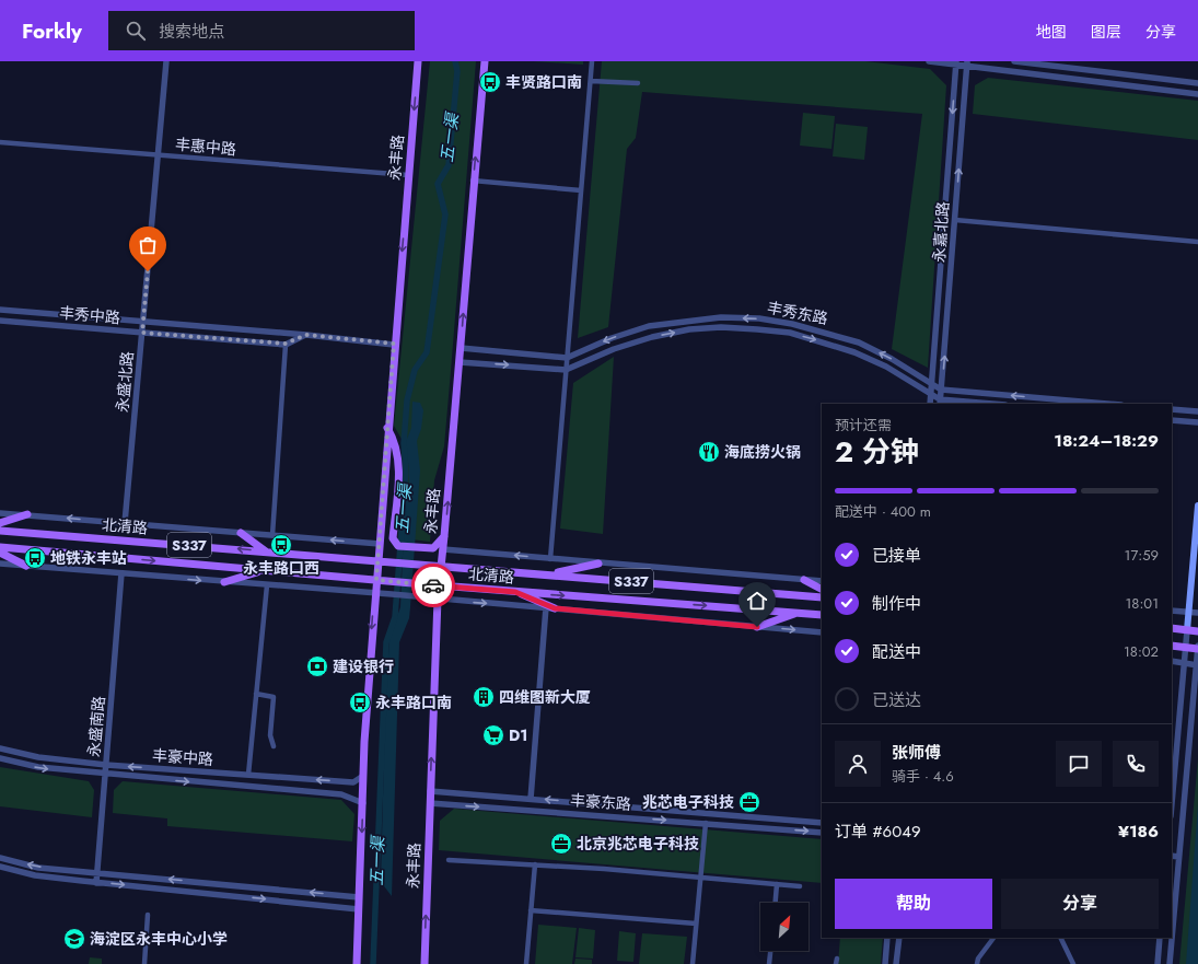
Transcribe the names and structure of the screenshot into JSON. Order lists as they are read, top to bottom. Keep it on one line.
{"streets":{"main road":["永丰路","北清路","S337"],"street":["丰惠中路","永嘉北路","丰秀东路","丰秀中路","永盛北路","永盛南路","丰豪中路","丰豪东路"]},"crossings":[["丰惠中路","永丰路"],["丰惠中路","永盛北路"],["永丰路","丰秀东路"],["永丰路","丰秀中路"],["永丰路","北清路"],["永丰路","丰豪中路"],["永丰路","丰豪东路"],["永嘉北路","丰秀东路"],["丰秀中路","永盛北路"],["永盛北路","北清路"],["永盛南路","丰豪中路"]],"water":["五一渠"],"places":{"bus stop":["丰贤路口南","永丰路口西","地铁永丰站","永丰路口南"],"restaurant":["海底捞火锅"],"bank":["建设银行"],"building":["四维图新大厦"],"supermarket":["D1"],"office":["兆芯电子科技","北京兆芯电子科技"],"school or university":["海淀区永丰中心小学"]},"north":"top right","page":{"header":"Forkly","search":"搜索地点","nav":["地图","图层","分享"],"heading":["2 分钟","预计还需","18:24–18:29"],"panel":["张师傅","骑手 · 4.6","订单 #6049","¥186"],"bar":"配送中 · 400 m","list":[["已接单","17:59"],["制作中","18:01"],["配送中","18:02"],"已送达"],"buttons":["帮助","分享"]}}
